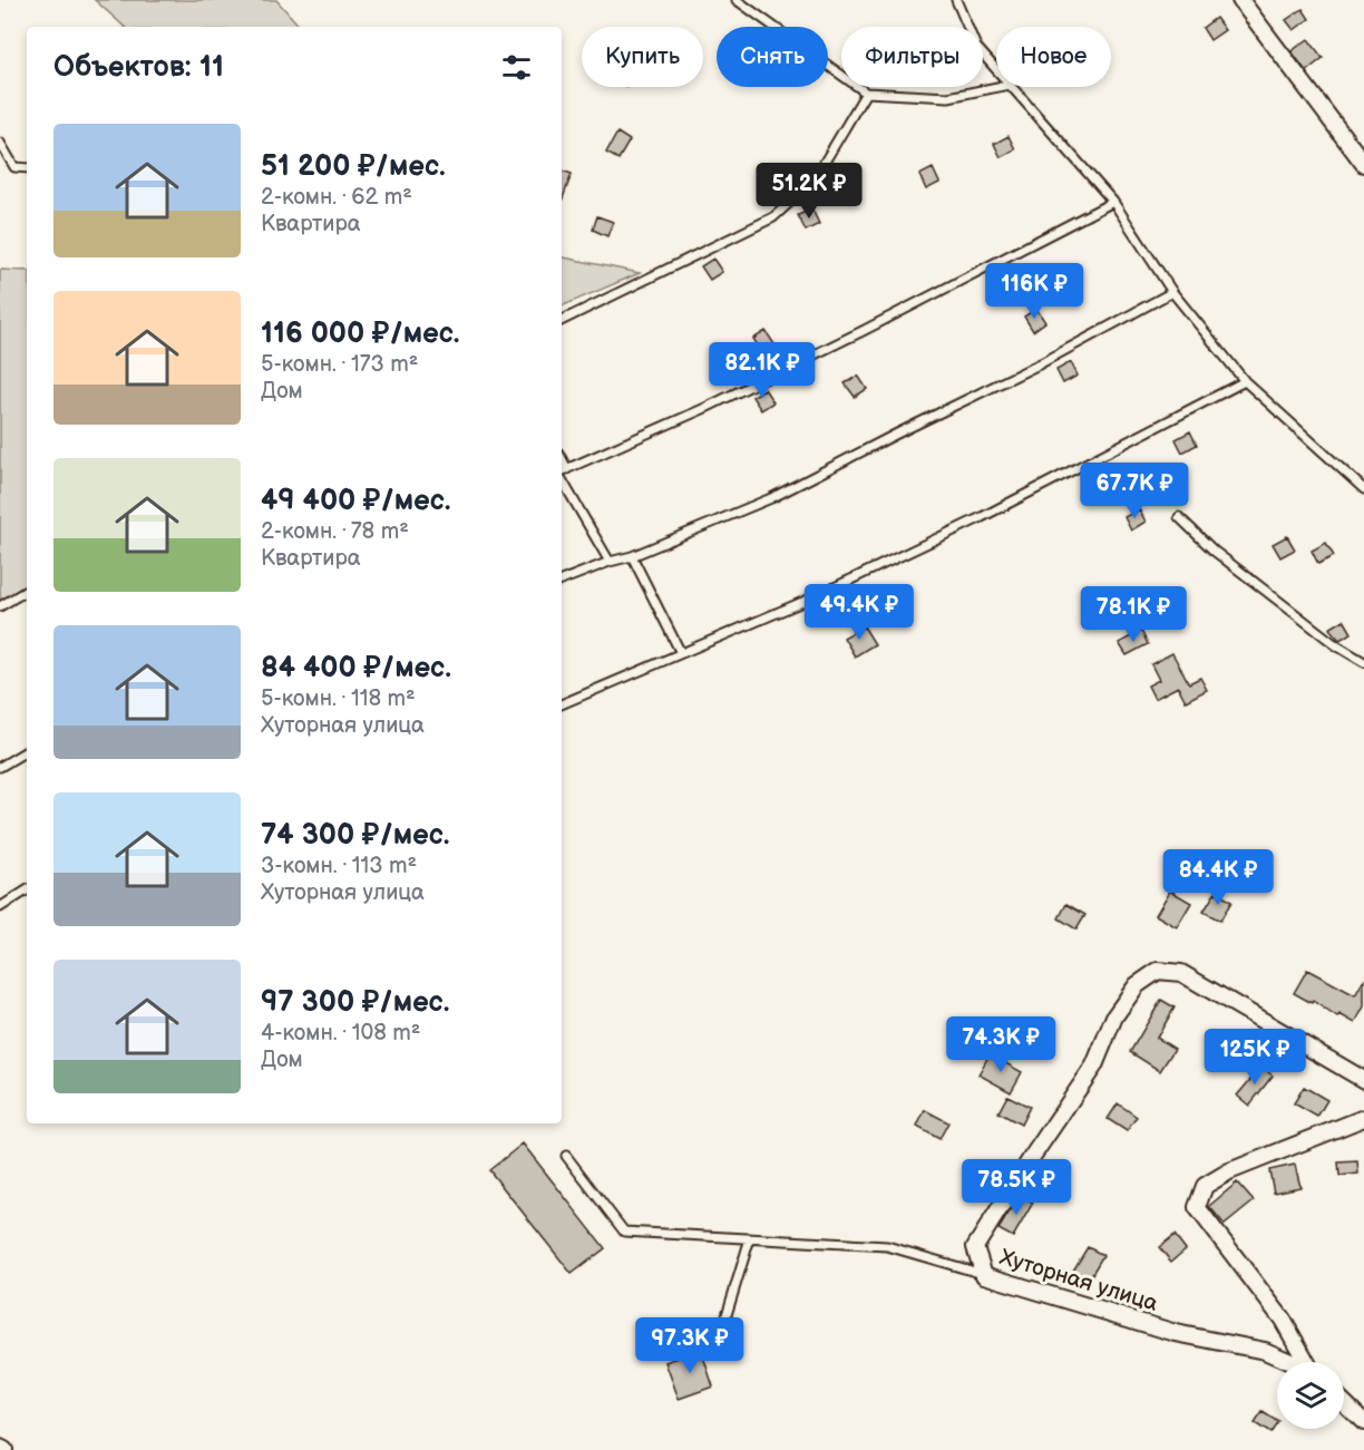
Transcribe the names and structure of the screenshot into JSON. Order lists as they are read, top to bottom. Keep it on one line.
{"streets":{"street":["Хуторная улица"]},"page":{"chip":["Купить","Снять","Фильтры","Новое"],"heading":"Объектов: 11","list":[{"name":"51 200 ₽/мес.","note":"2-комн. · 62 m² · Квартира"},{"name":"116 000 ₽/мес.","note":"5-комн. · 173 m² · Дом"},{"name":"49 400 ₽/мес.","note":"2-комн. · 78 m² · Квартира"},{"name":"84 400 ₽/мес.","note":"5-комн. · 118 m² · Хуторная улица"},{"name":"74 300 ₽/мес.","note":"3-комн. · 113 m² · Хуторная улица"},{"name":"97 300 ₽/мес.","note":"4-комн. · 108 m² · Дом"}],"price":["51.2K ₽","116K ₽","82.1K ₽","67.7K ₽","49.4K ₽","78.1K ₽","84.4K ₽","74.3K ₽","125K ₽","78.5K ₽","97.3K ₽"]}}
